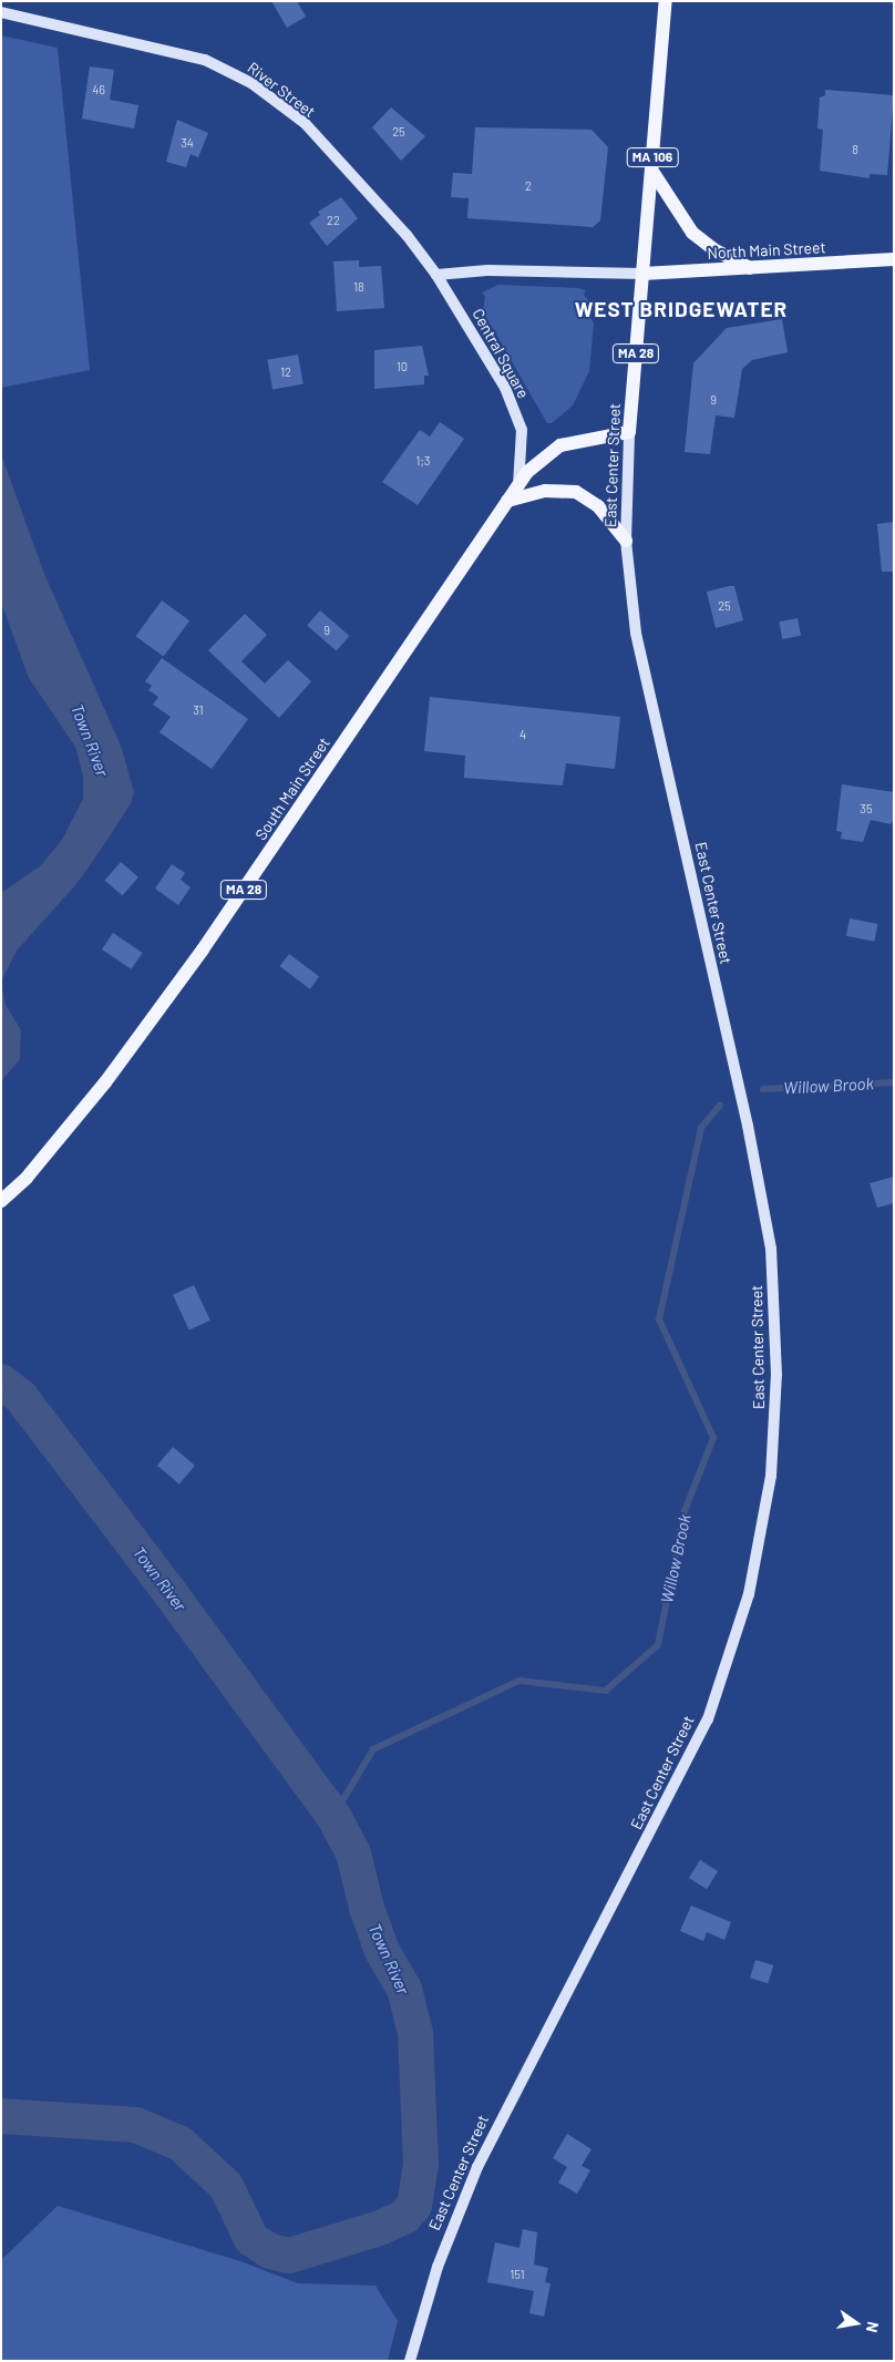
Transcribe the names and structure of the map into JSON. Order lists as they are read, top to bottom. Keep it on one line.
{"streets":{"main road":["River Street","MA 106","North Main Street","Central Square","MA 28","East Center Street","South Main Street"]},"crossings":[["River Street","Central Square"],["MA 106","North Main Street"],["MA 106","East Center Street"],["North Main Street","East Center Street"],["Central Square","South Main Street"],["East Center Street","South Main Street"]],"districts":["WEST BRIDGEWATER"],"water":["Town River","Willow Brook"],"house_numbers":["46","25","34","8","2","22","18","10","12","9","1;3","25","9","31","4","35","151"],"north":"right"}
